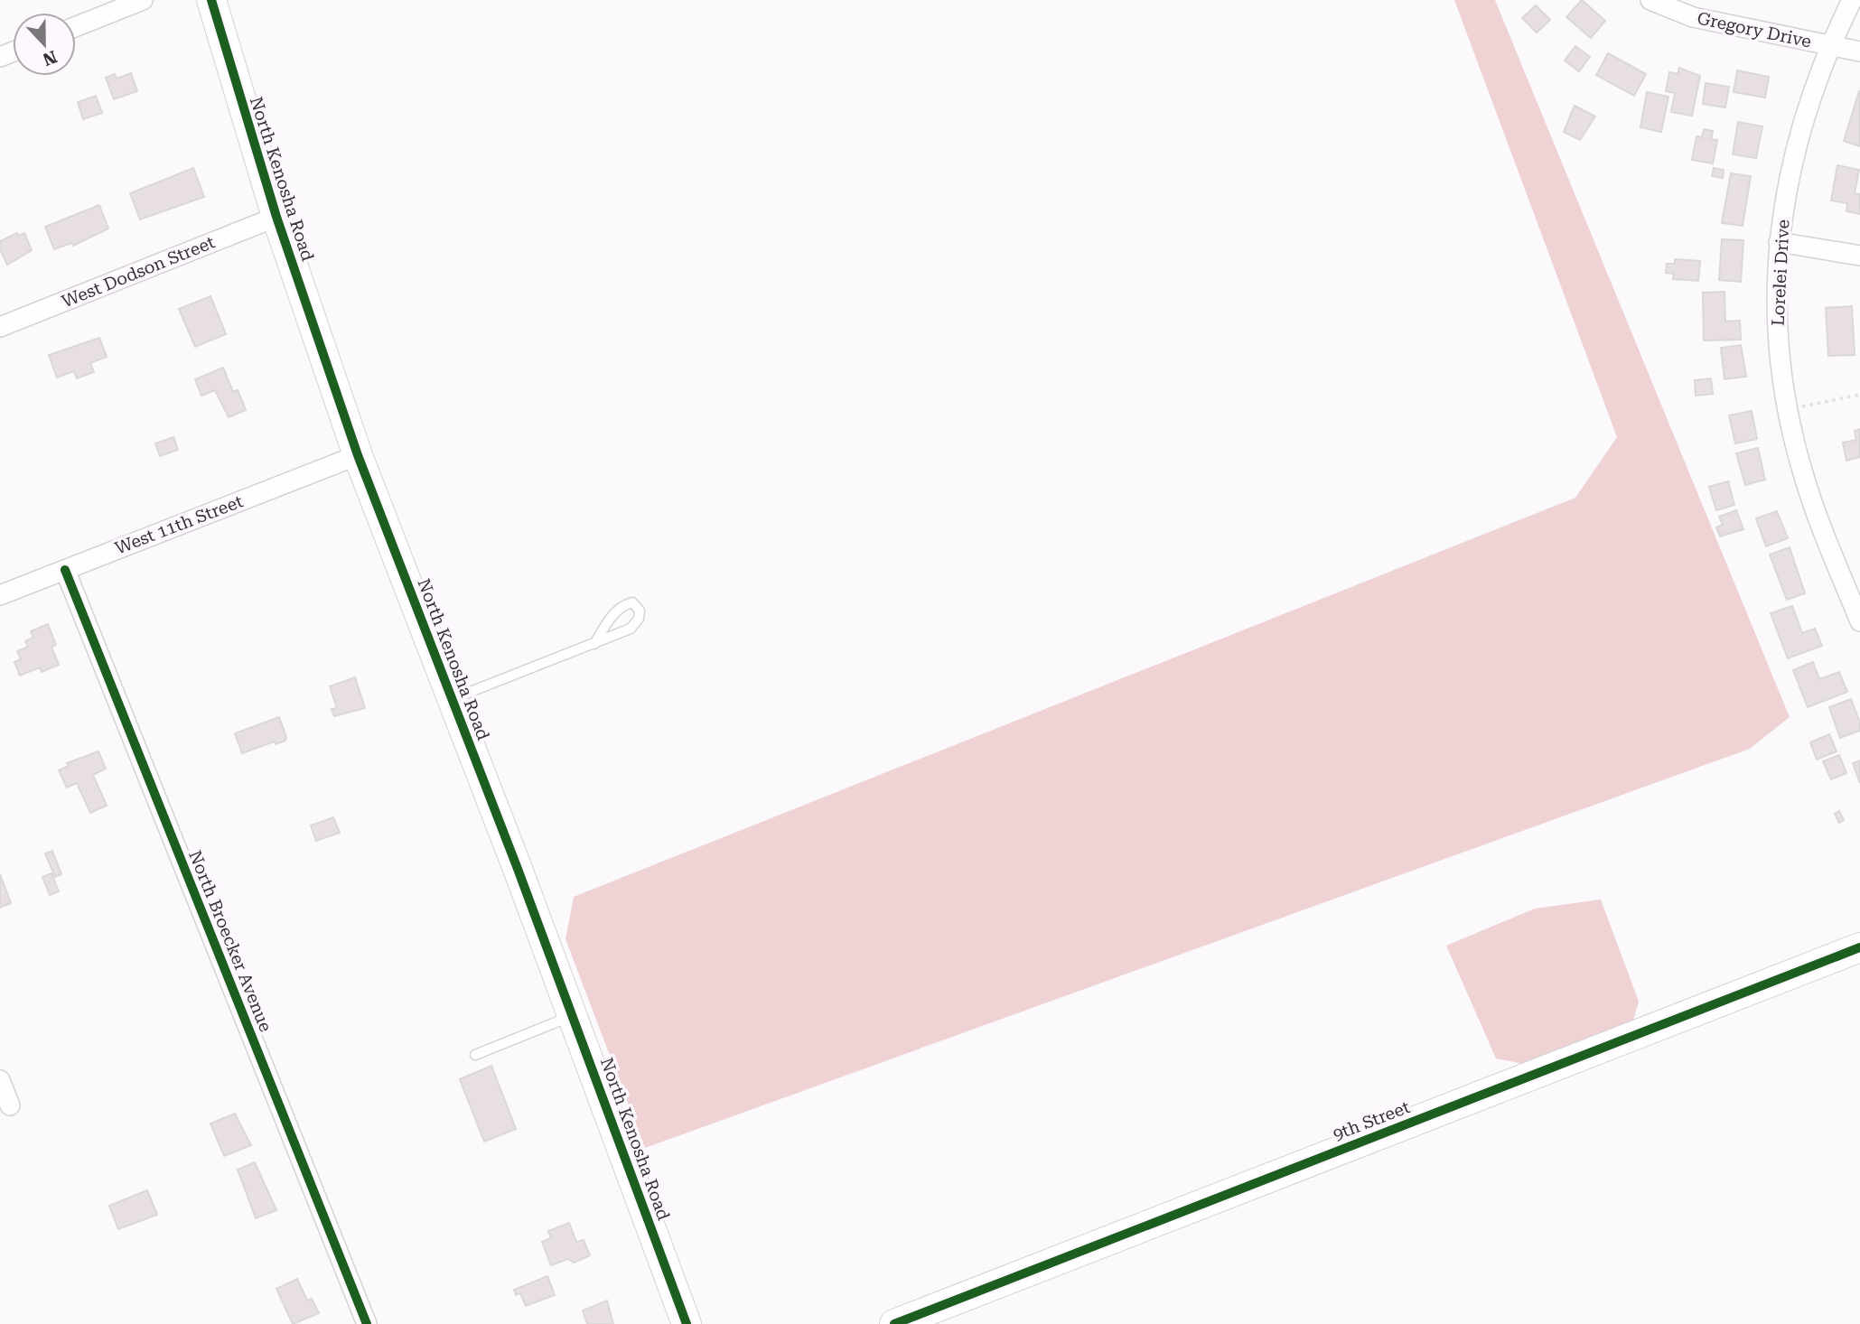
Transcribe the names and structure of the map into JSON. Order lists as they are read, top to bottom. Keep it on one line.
{"streets":{"street":["Gregory Drive","North Kenosha Road","West Dodson Street","Lorelei Drive","West 11th Street","North Broecker Avenue","9th Street"]},"crossings":[["Gregory Drive","Lorelei Drive"],["North Kenosha Road","West Dodson Street"],["North Kenosha Road","West 11th Street"],["West 11th Street","North Broecker Avenue"]],"north":"bottom"}
